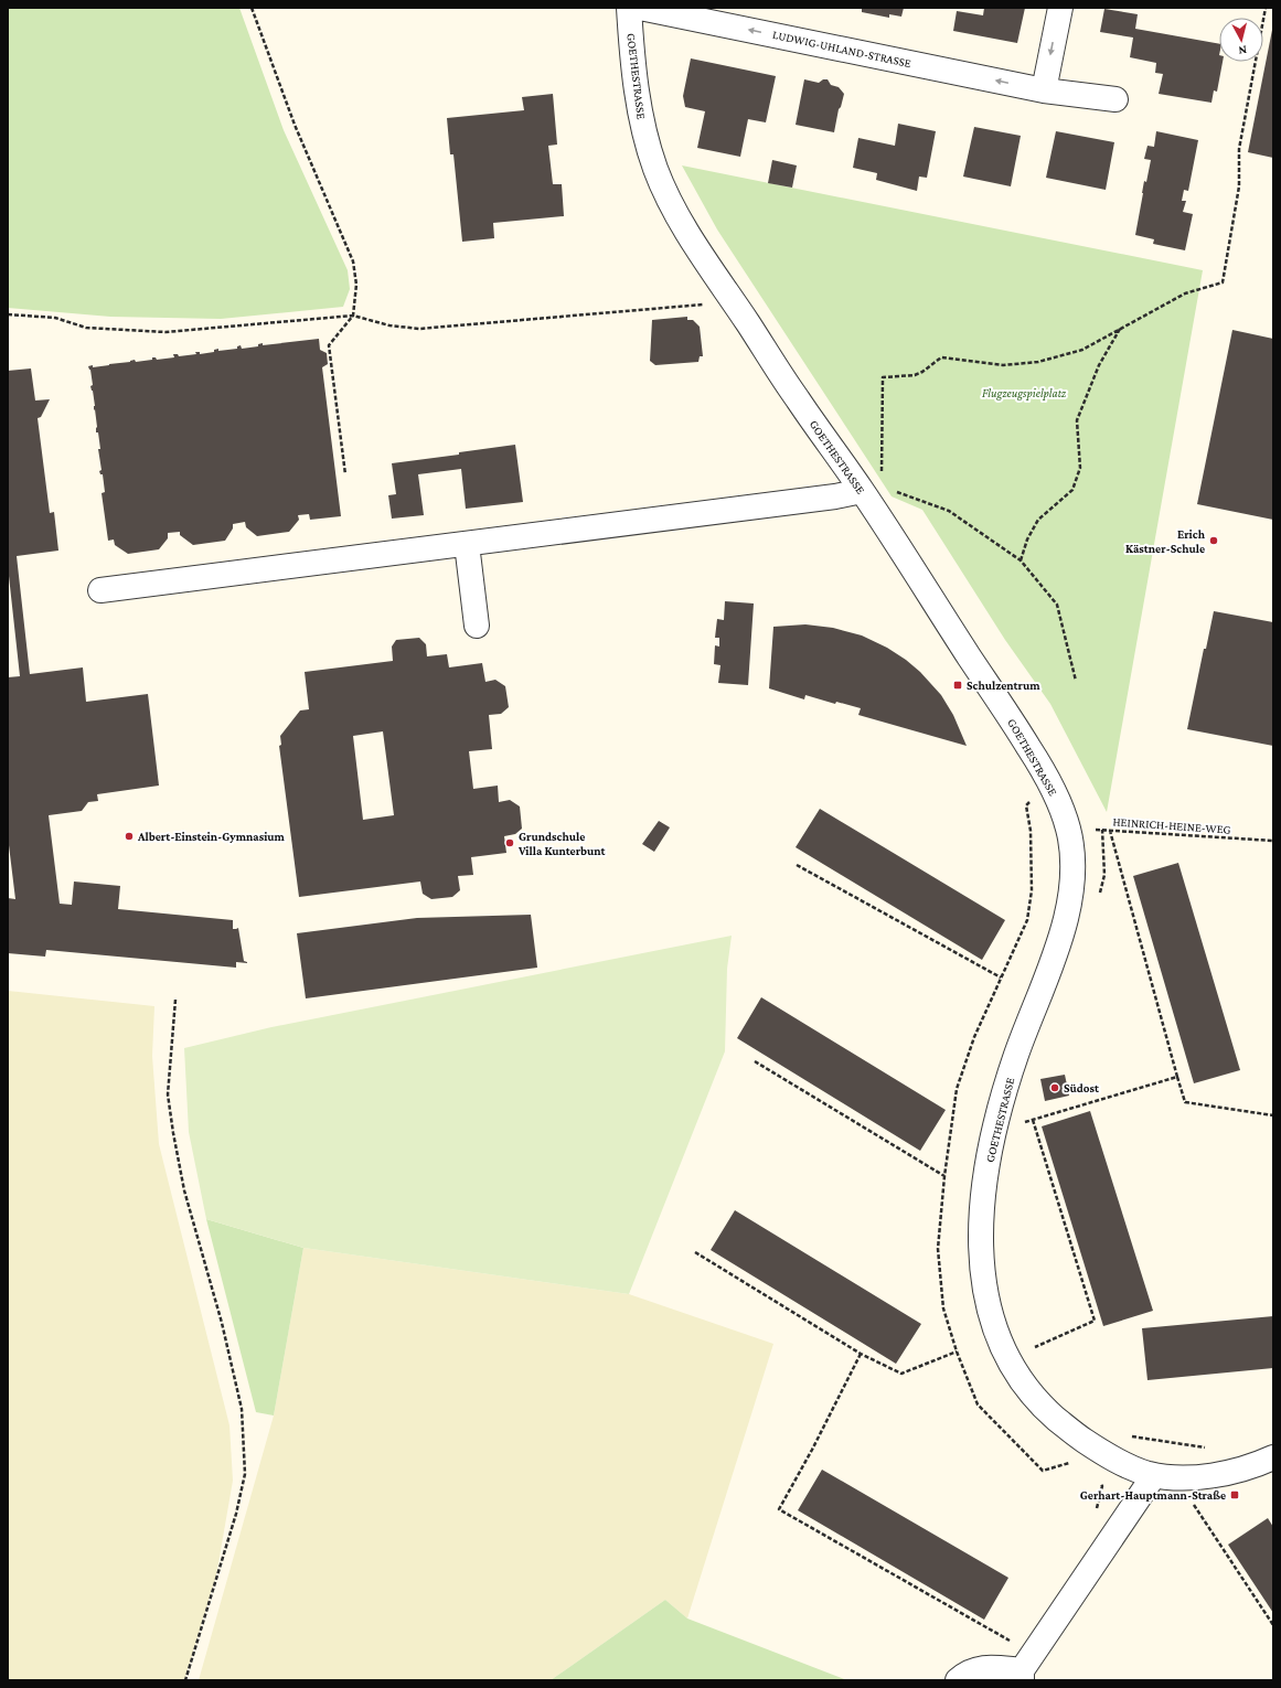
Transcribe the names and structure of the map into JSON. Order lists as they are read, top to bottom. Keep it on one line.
{"streets":{"street":["LUDWIG-UHLAND-STRASSE","GOETHESTRASSE"],"path":["HEINRICH-HEINE-WEG"]},"crossings":[["GOETHESTRASSE","HEINRICH-HEINE-WEG"]],"one_way":["LUDWIG-UHLAND-STRASSE"],"parks":["Flugzeugspielplatz"],"places":{"other":["Erich Kästner-Schule","Albert-Einstein-Gymnasium","Grundschule Villa Kunterbunt","Südost"],"transit":["Schulzentrum","Gerhart-Hauptmann-Straße"]},"north":"bottom"}
